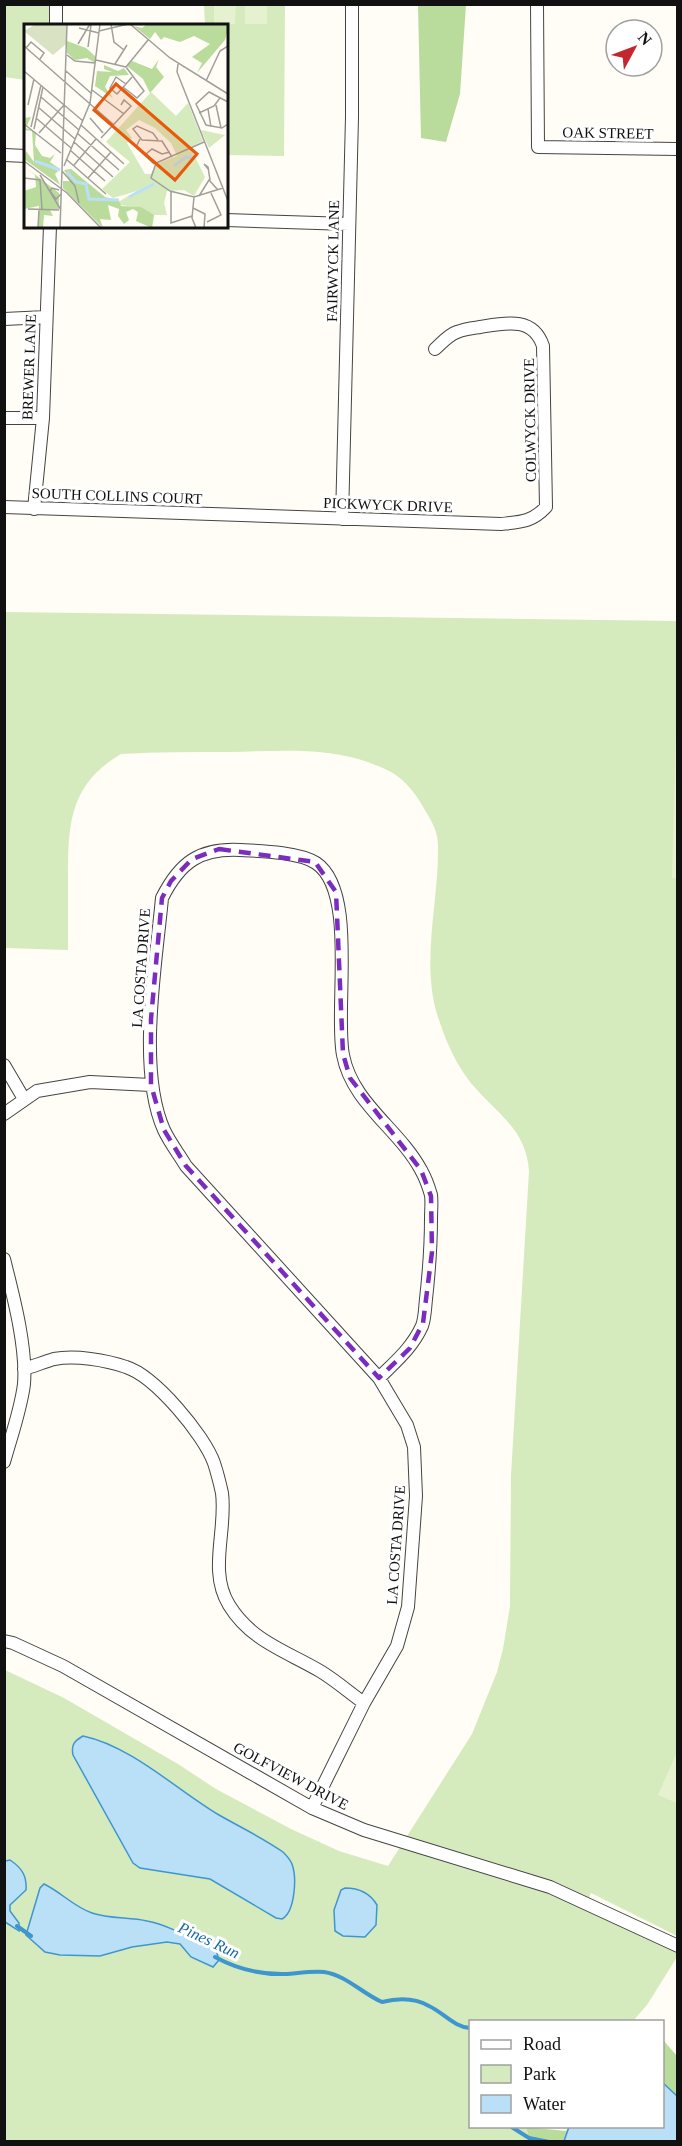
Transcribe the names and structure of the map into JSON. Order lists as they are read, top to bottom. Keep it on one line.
{"streets":{"street":["OAK STREET","FAIRWYCK LANE","BREWER LANE","COLWYCK DRIVE","SOUTH COLLINS COURT","PICKWYCK DRIVE","LA COSTA DRIVE","GOLFVIEW DRIVE"]},"crossings":[["FAIRWYCK LANE","PICKWYCK DRIVE"],["BREWER LANE","SOUTH COLLINS COURT"],["COLWYCK DRIVE","PICKWYCK DRIVE"],["SOUTH COLLINS COURT","PICKWYCK DRIVE"],["LA COSTA DRIVE","GOLFVIEW DRIVE"]],"water":["Pines Run"],"legend":["Road","Park","Water"],"north":"top right"}
